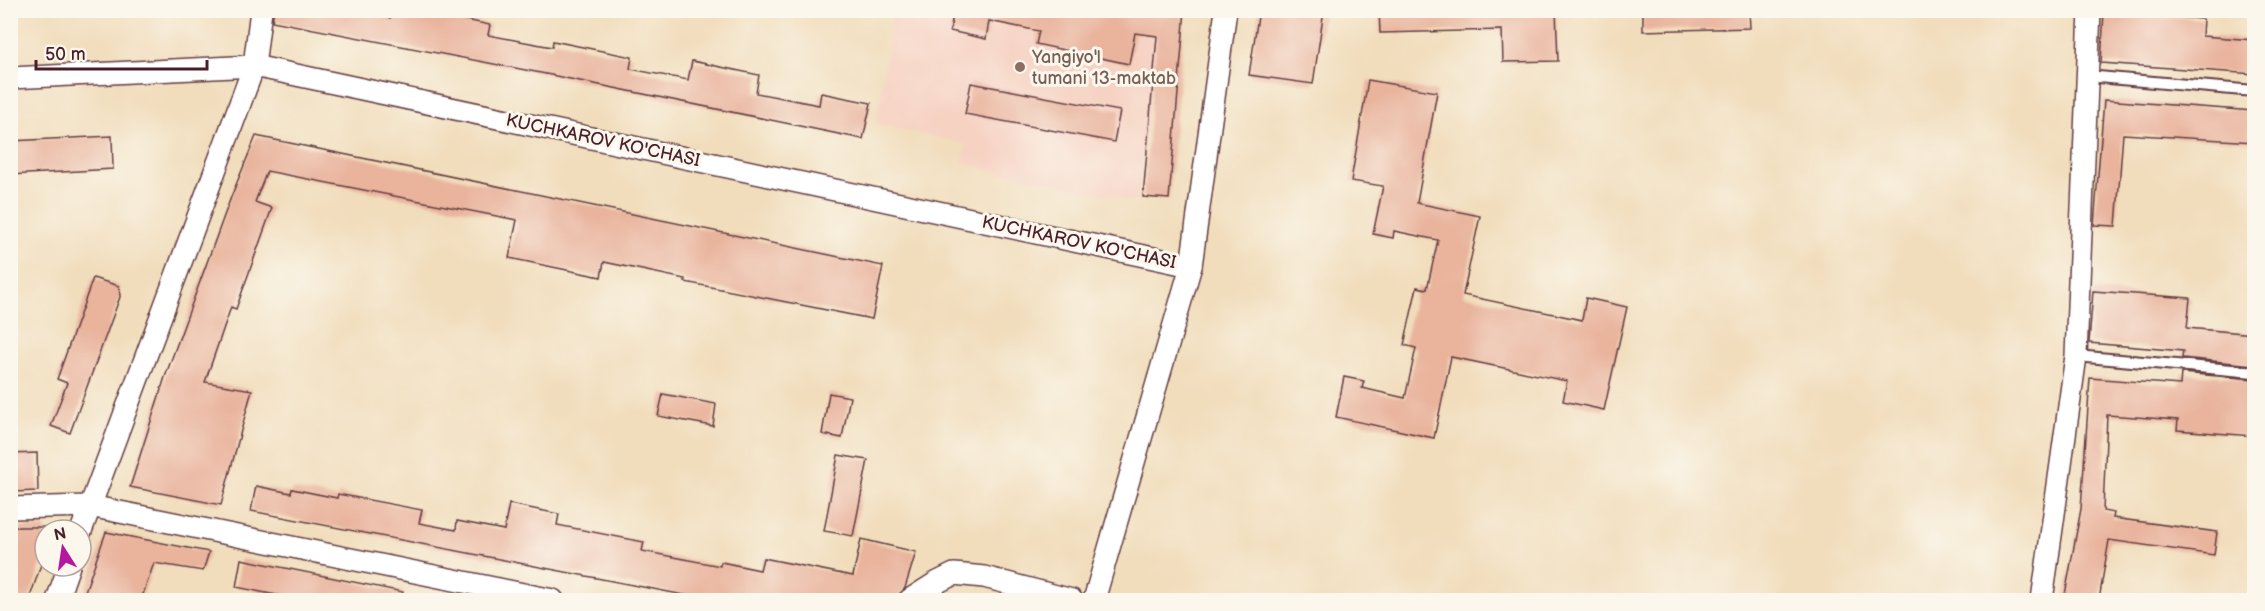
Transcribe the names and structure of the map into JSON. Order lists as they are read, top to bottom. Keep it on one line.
{"streets":{"street":["KUCHKAROV KO'CHASI"]},"places":["Yangiyo'l tumani 13-maktab"],"scale_bar":"50 m","north":"top"}
